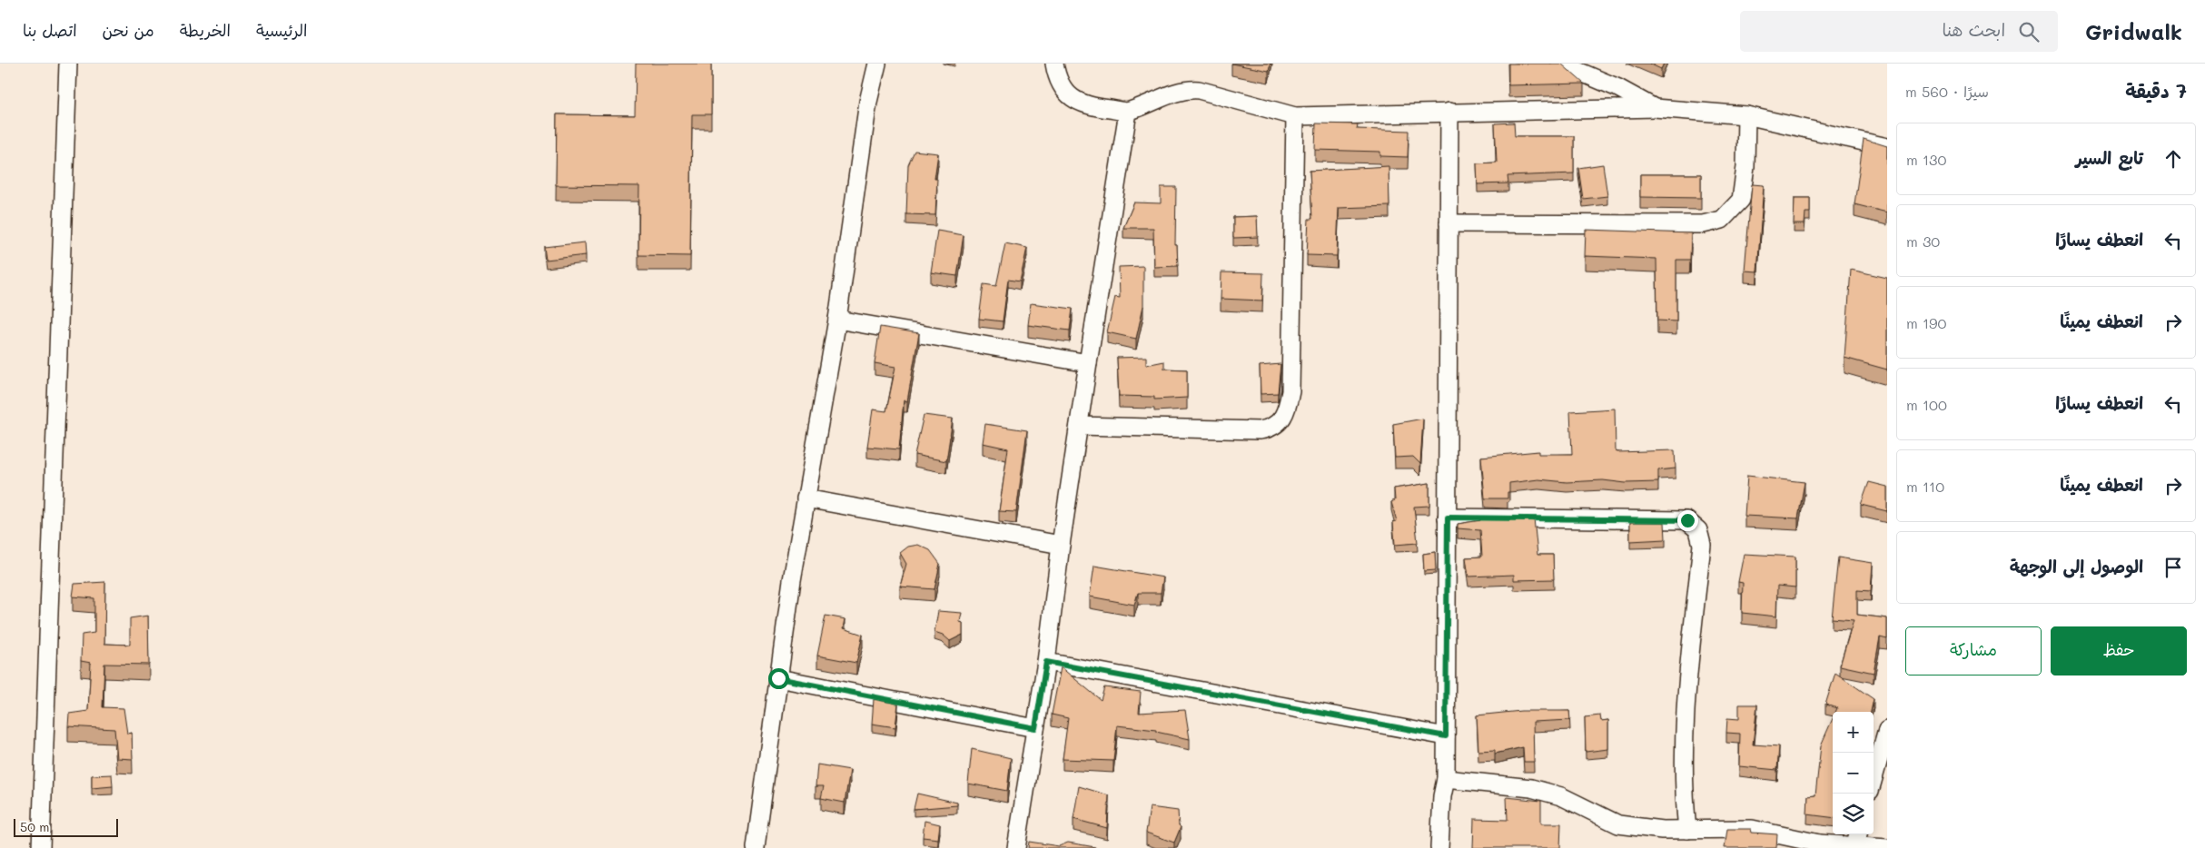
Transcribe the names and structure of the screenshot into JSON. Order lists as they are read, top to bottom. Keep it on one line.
{"scale_bar":"50 m","page":{"header":"Gridwalk","search":"ابحث هنا","nav":["الرئيسية","الخريطة","من نحن","اتصل بنا"],"heading":["7 دقيقة","سيرًا · 560 m"],"list":[["تابع السير","130 m"],["انعطف يسارًا","30 m"],["انعطف يمينًا","190 m"],["انعطف يسارًا","100 m"],["انعطف يمينًا","110 m"],"الوصول إلى الوجهة"],"buttons":["حفظ","مشاركة"],"map_buttons":["+","−"],"scale":"50 m"}}
